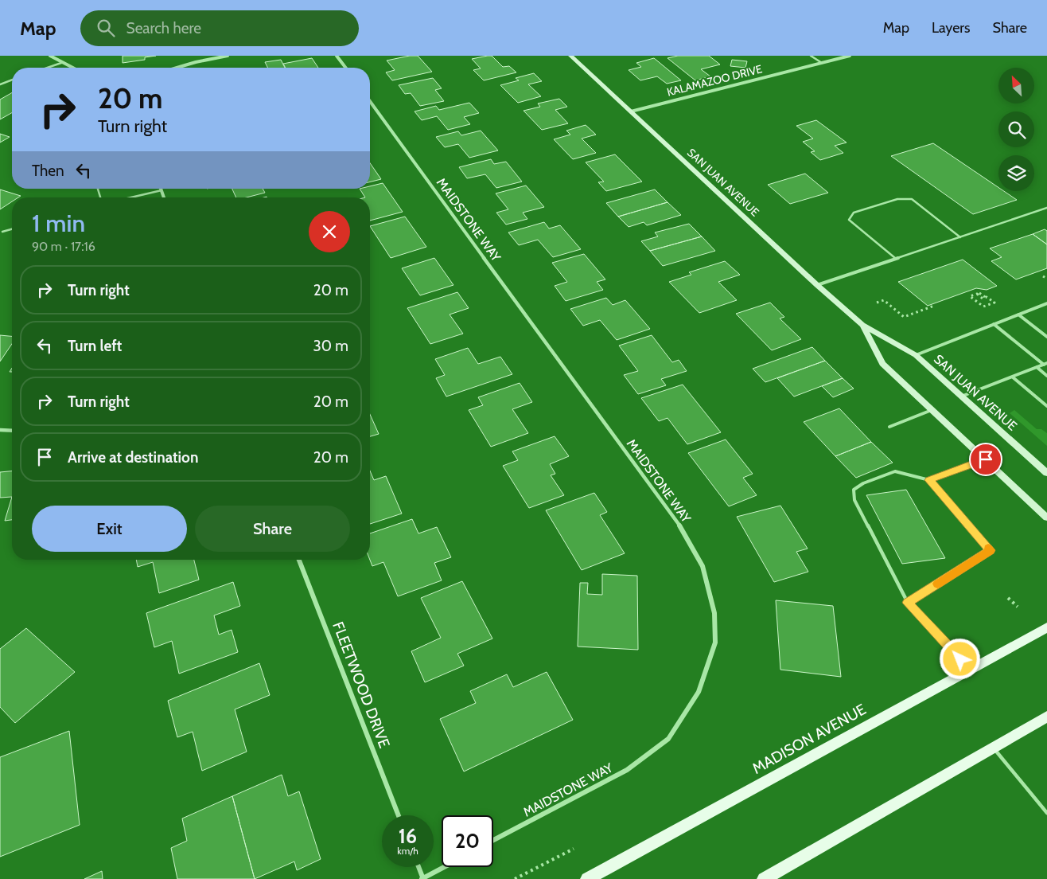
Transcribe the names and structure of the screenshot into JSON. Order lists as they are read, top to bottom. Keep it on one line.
{"streets":{"main road":["SAN JUAN AVENUE","MADISON AVENUE"],"street":["KALAMAZOO DRIVE","MAIDSTONE WAY","FLEETWOOD DRIVE"]},"crossings":[["KALAMAZOO DRIVE","SAN JUAN AVENUE"]],"north":"top left","page":{"header":"Map","search":"Search here","nav":["Map","Layers","Share"],"turn":["20 m","Turn right"],"then":"Then","heading":["1 min","90 m · 17:16"],"list":[{"name":"Turn right","value":"20 m"},{"name":"Turn left","value":"30 m"},{"name":"Turn right","value":"20 m"},{"name":"Arrive at destination","value":"20 m"}],"buttons":["Exit","Share"],"speed":"16 km/h","limit":"20"}}
